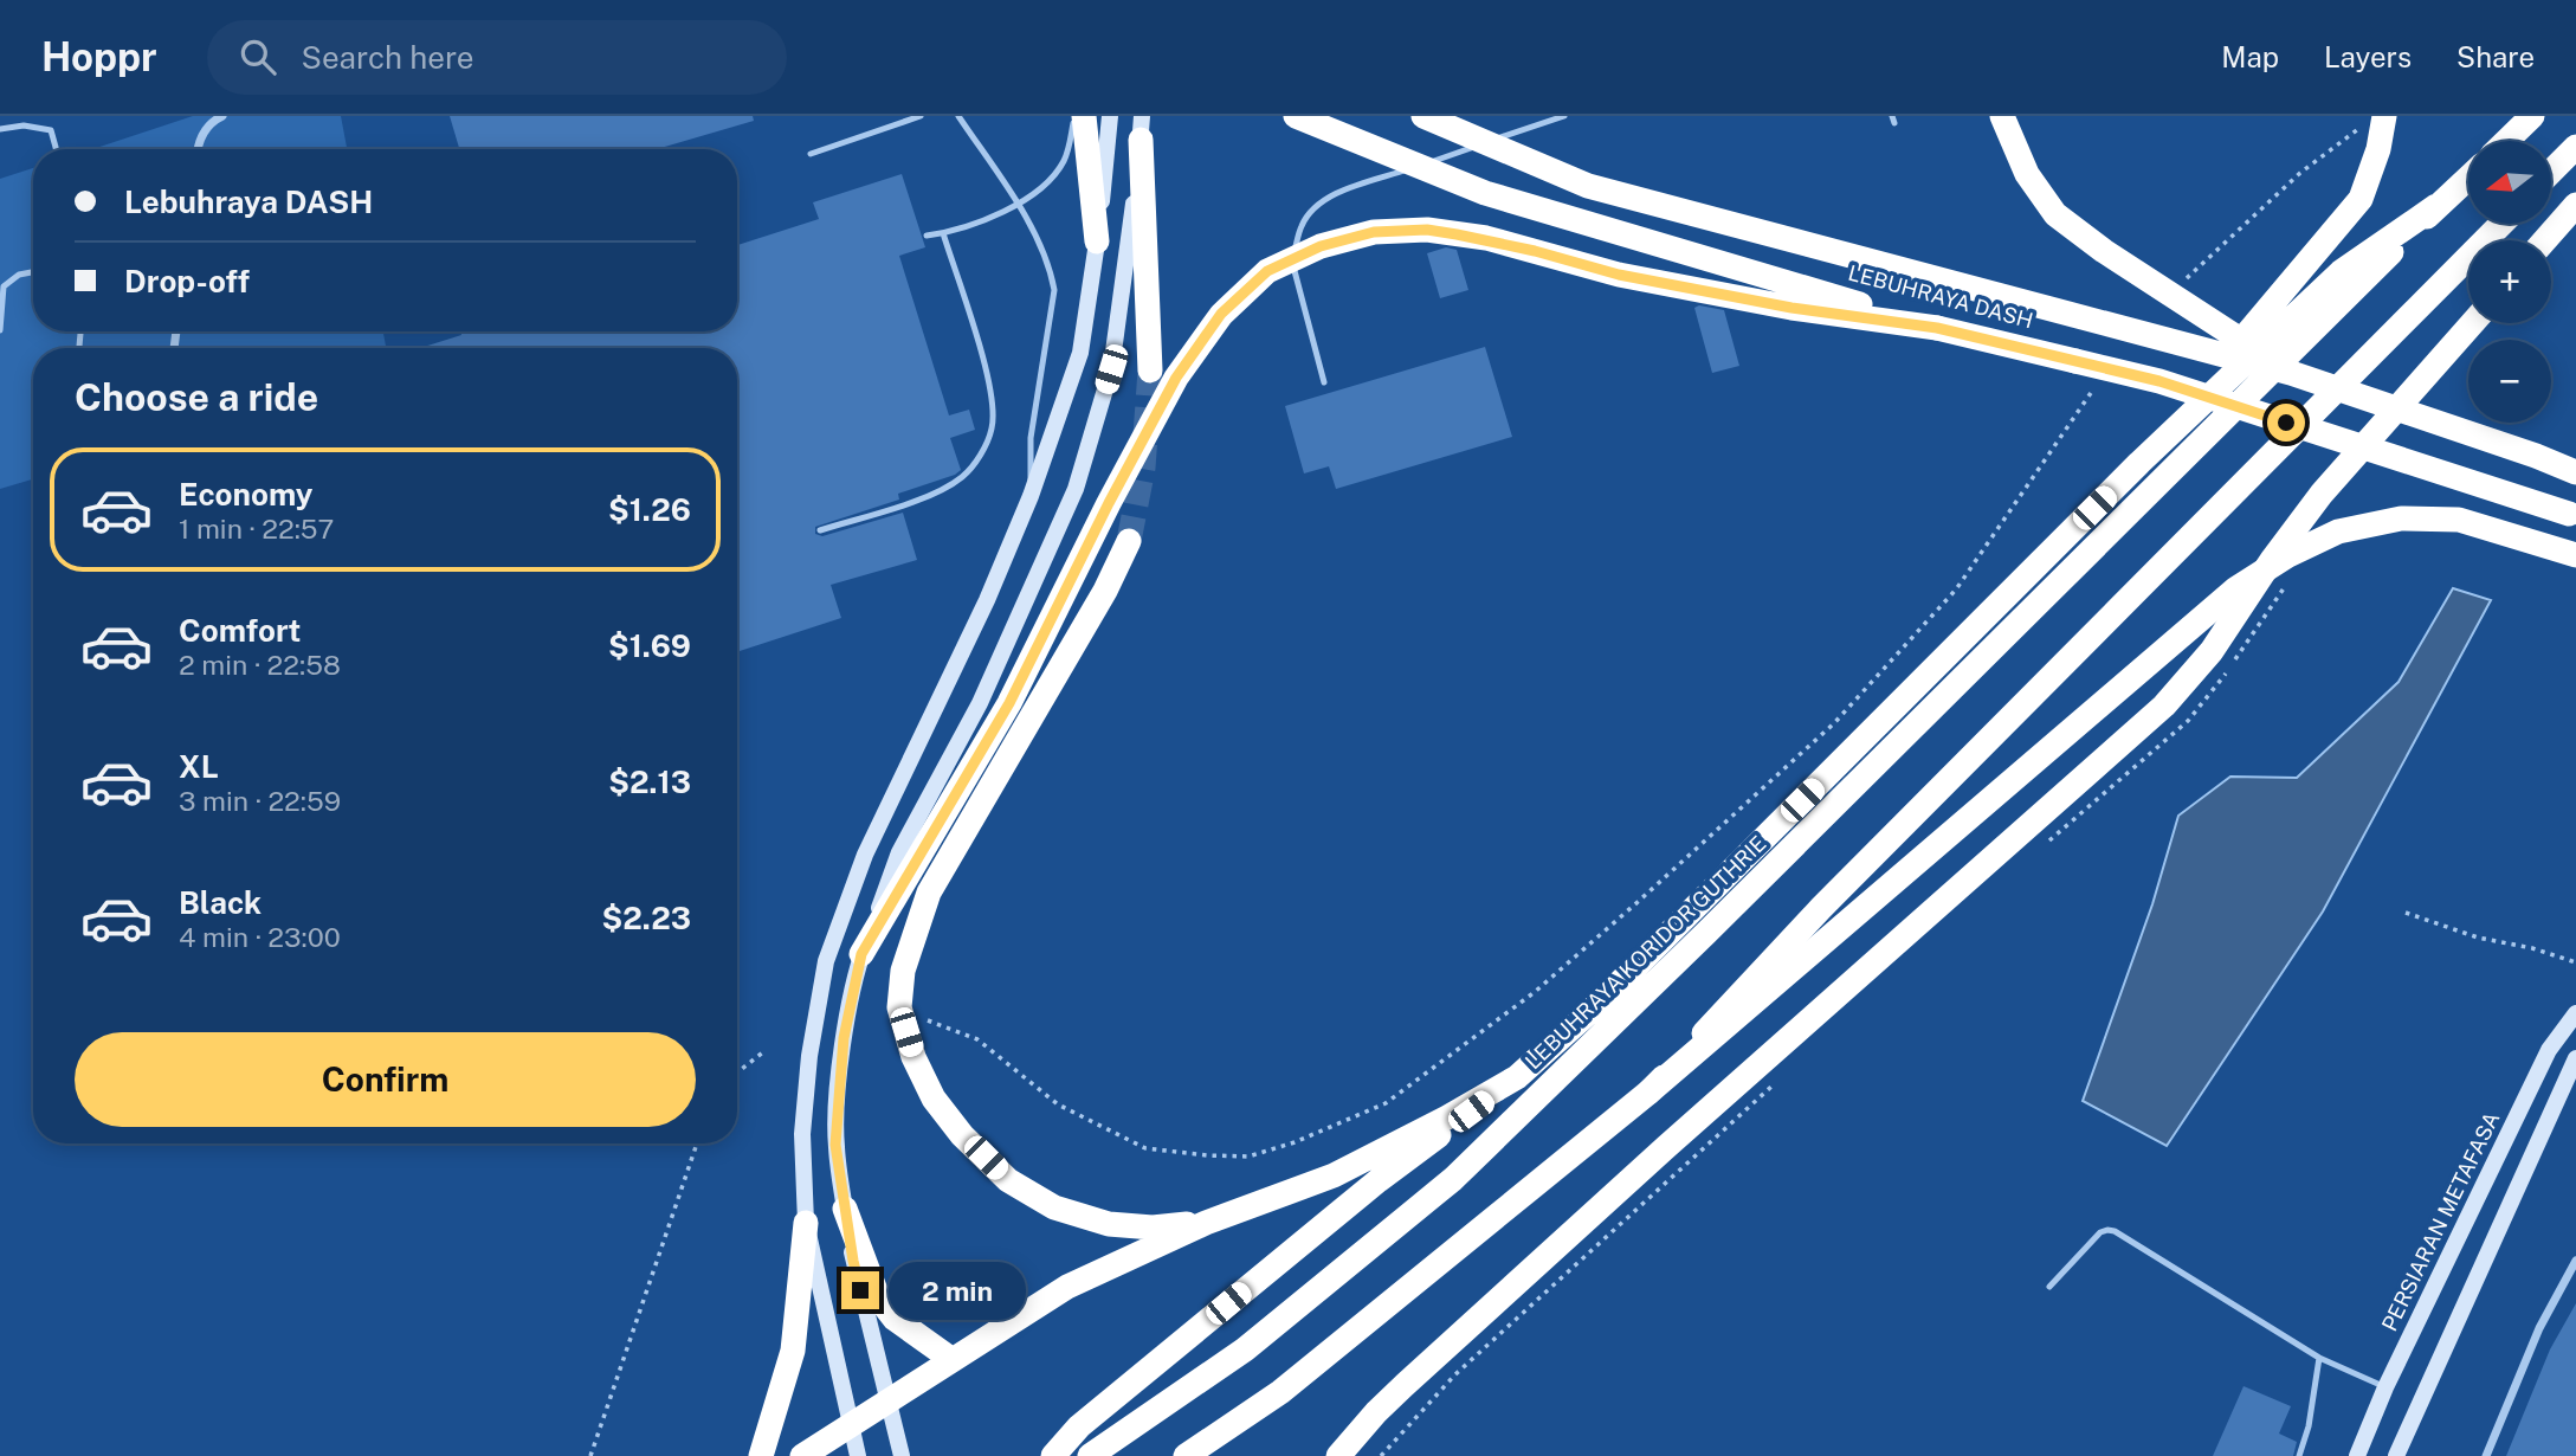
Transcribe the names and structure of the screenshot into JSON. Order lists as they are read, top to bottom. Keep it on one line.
{"streets":{"highway":["LEBUHRAYA DASH","LEBUHRAYA KORIDOR GUTHRIE"],"main road":["PERSIARAN METAFASA"]},"north":"left","page":{"header":"Hoppr","search":"Search here","nav":["Map","Layers","Share"],"map_buttons":["+","−"],"banner":["Lebuhraya DASH","Drop-off"],"heading":"Choose a ride","list":[{"name":"Economy","note":"1 min · 22:57","value":"$1.26"},{"name":"Comfort","note":"2 min · 22:58","value":"$1.69"},{"name":"XL","note":"3 min · 22:59","value":"$2.13"},{"name":"Black","note":"4 min · 23:00","value":"$2.23"}],"buttons":"Confirm","bubble":"2 min"}}
